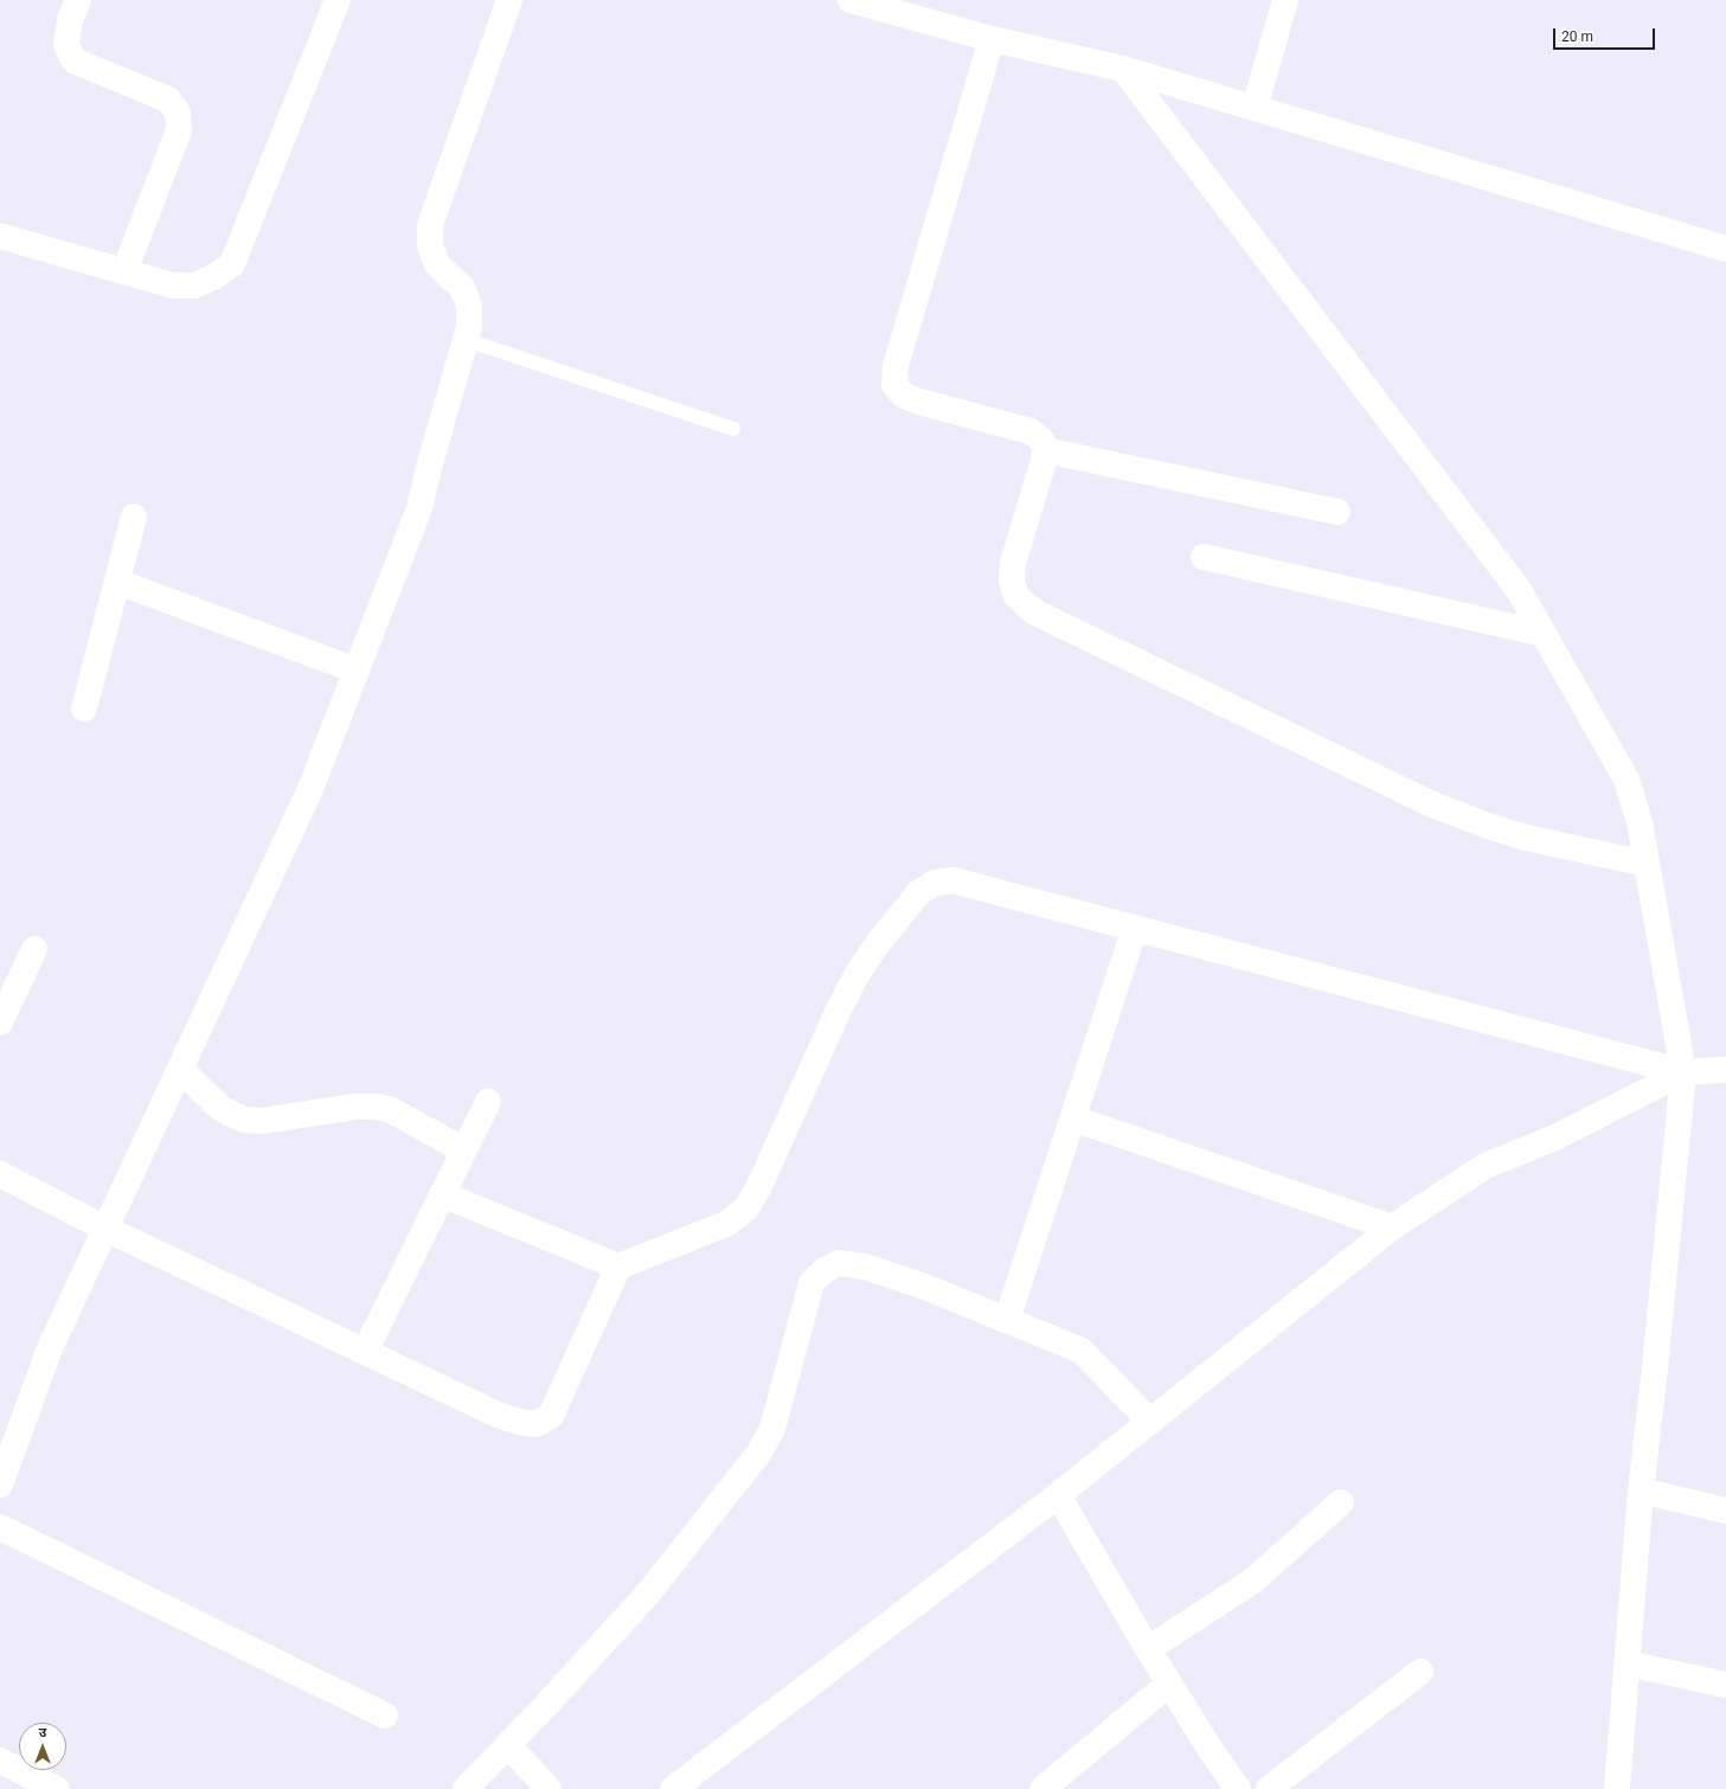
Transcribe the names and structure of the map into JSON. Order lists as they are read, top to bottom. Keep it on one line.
{"scale_bar":"20 m","north":"top"}
